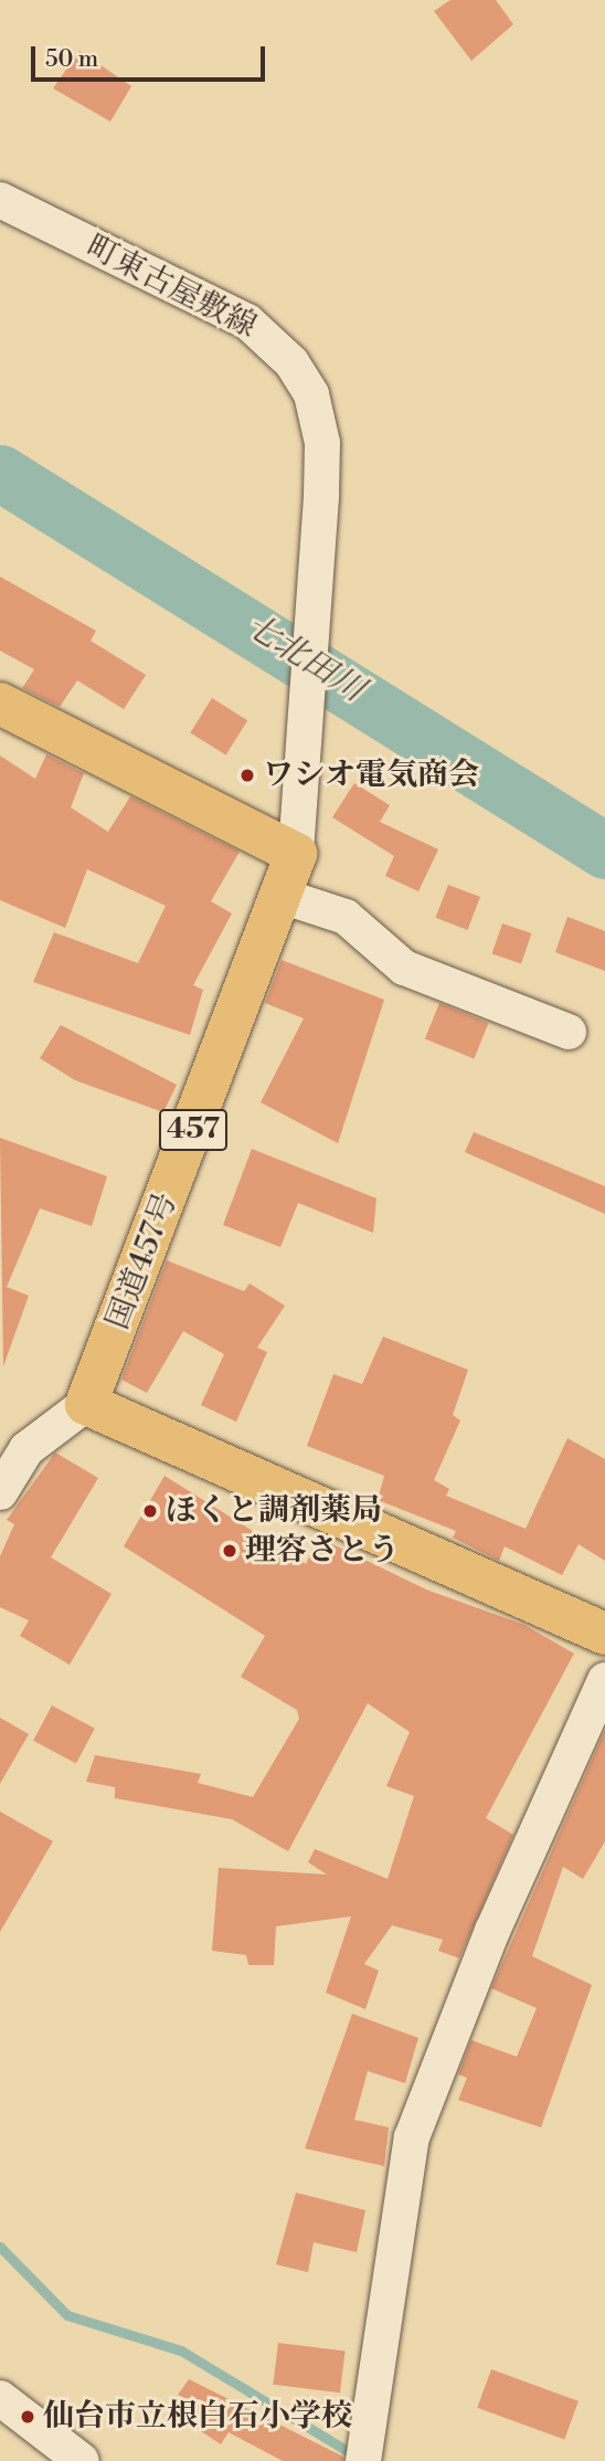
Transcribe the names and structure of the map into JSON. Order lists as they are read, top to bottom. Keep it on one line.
{"streets":{"highway":["457","国道457号"],"street":["町東古屋敷線"]},"crossings":[["町東古屋敷線","国道457号"]],"water":["七北田川"],"places":["ワシオ電気商会","ほくと調剤薬局","理容さとう","仙台市立根白石小学校"],"scale_bar":"50 m"}
